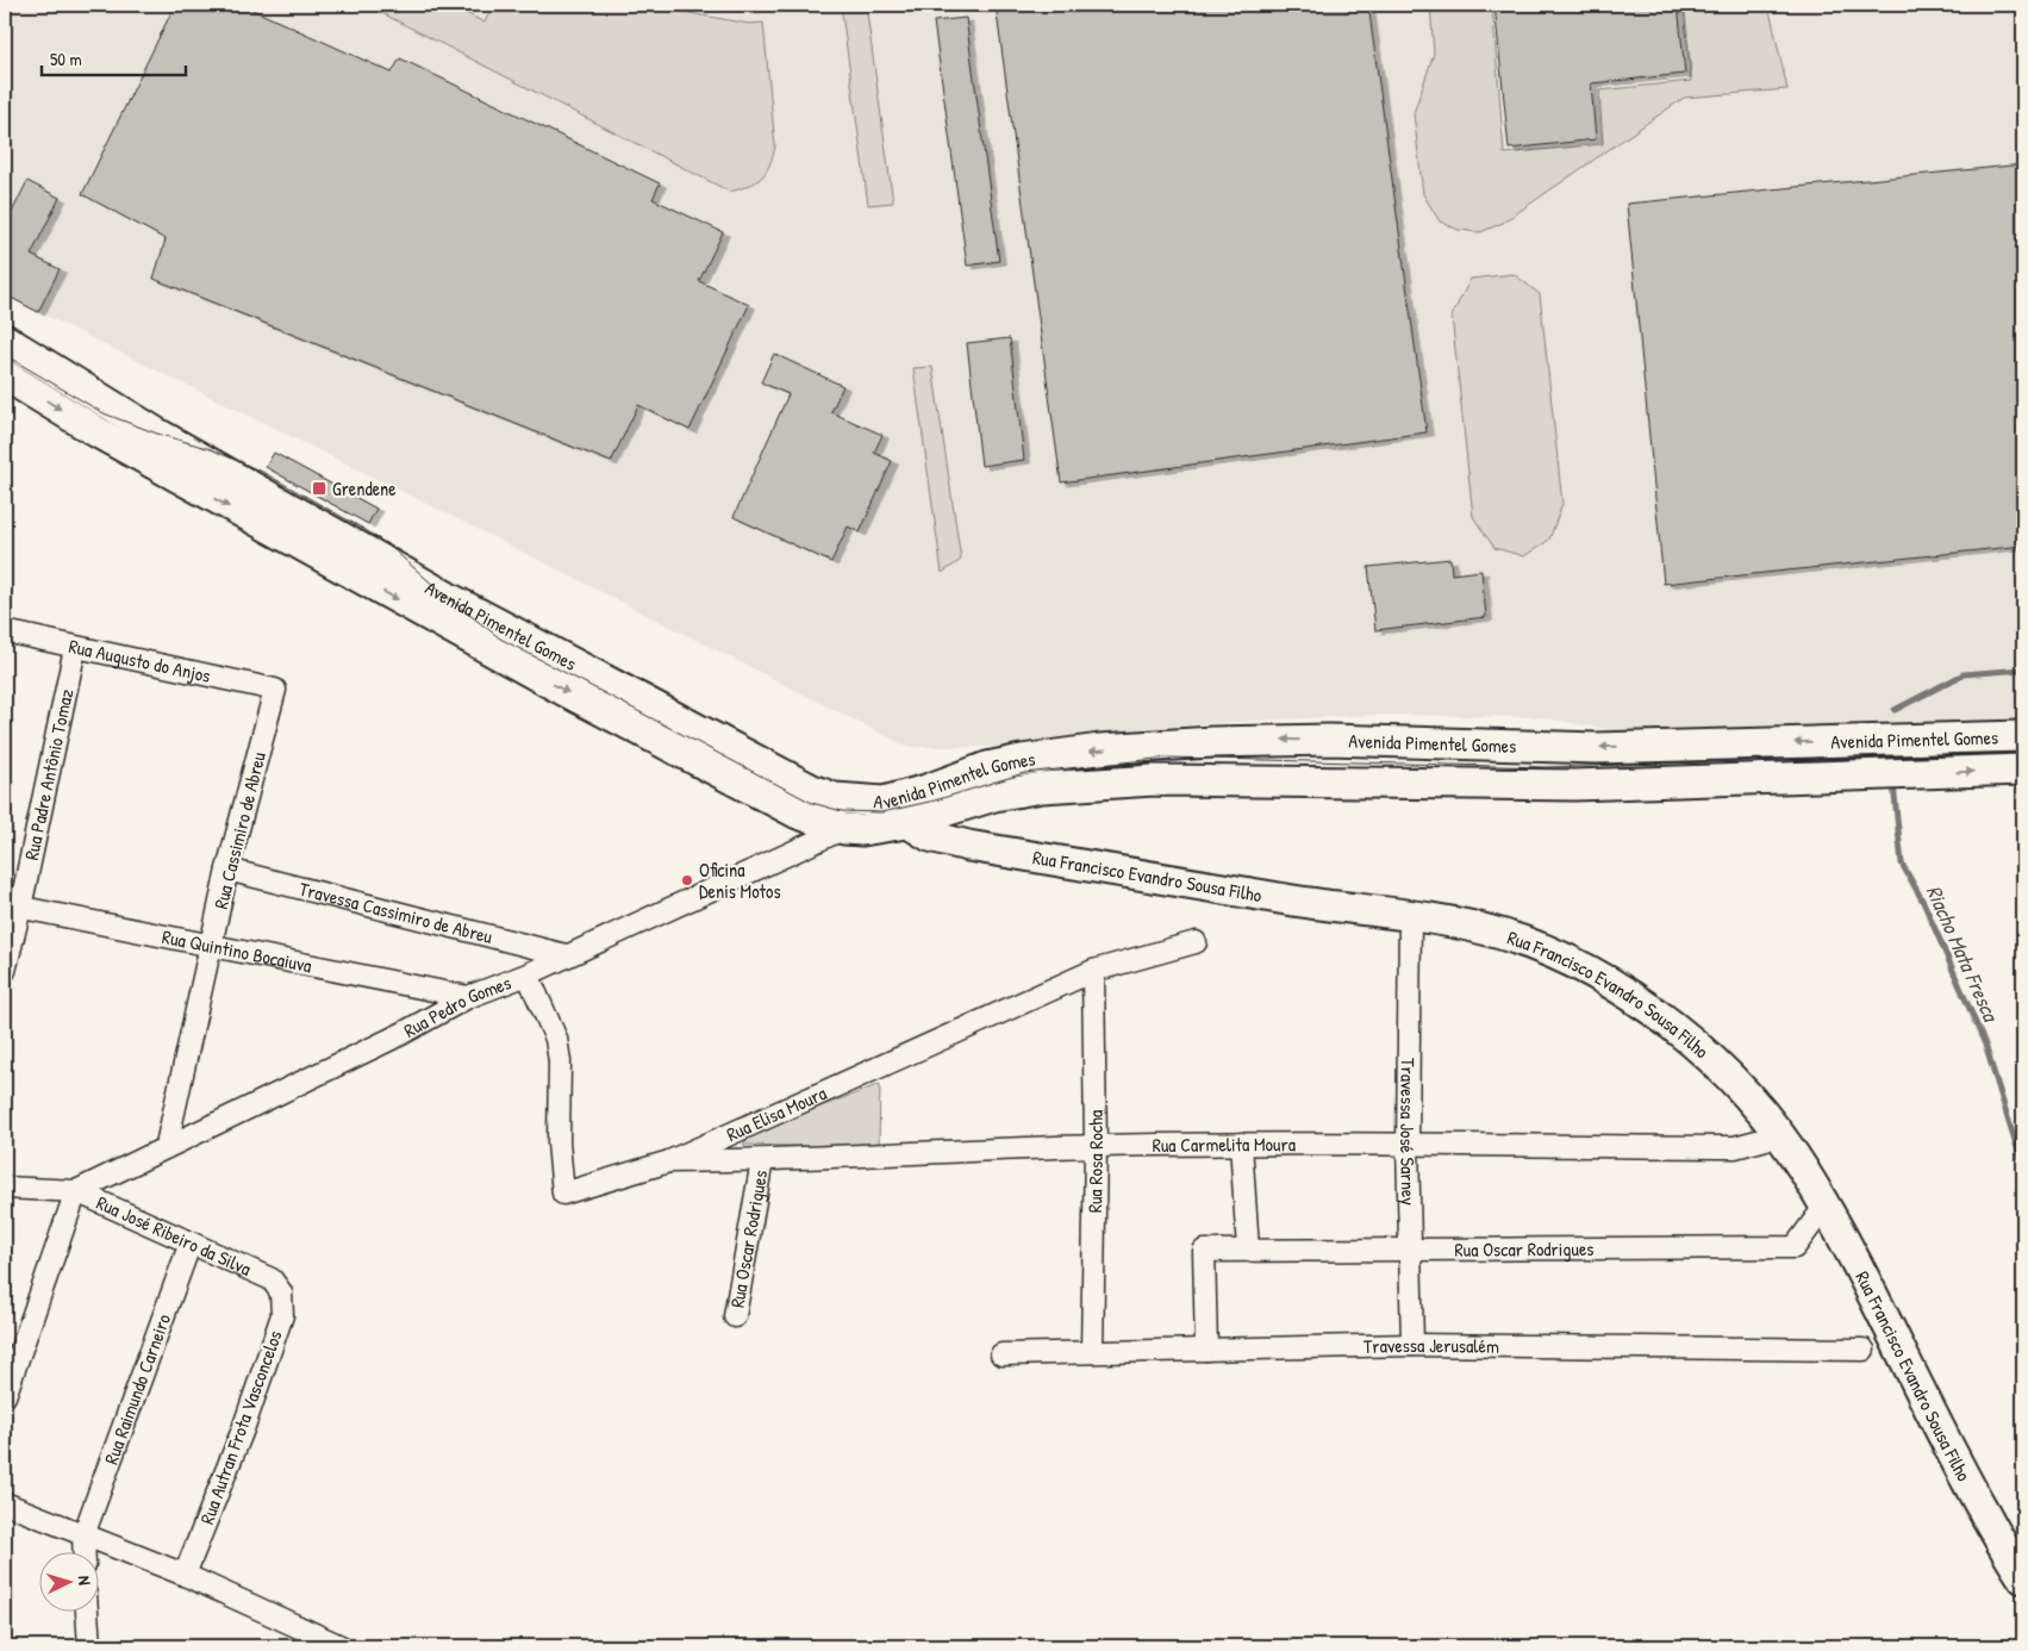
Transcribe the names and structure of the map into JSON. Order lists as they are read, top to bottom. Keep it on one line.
{"streets":{"main road":["Avenida Pimentel Gomes","Rua Francisco Evandro Sousa Filho"],"street":["Rua Augusto do Anjos","Rua Padre Antônio Tomaz","Rua Cassimiro de Abreu","Travessa Cassimiro de Abreu","Rua Quintino Bocaiuva","Rua Pedro Gomes","Rua Elisa Moura","Travessa José Sarney","Rua Carmelita Moura","Rua Rosa Rocha","Rua José Ribeiro da Silva","Rua Oscar Rodrigues","Travessa Jerusalém","Rua Raimundo Carneiro","Rua Autran Frota Vasconcelos"]},"crossings":[["Avenida Pimentel Gomes","Rua Francisco Evandro Sousa Filho"],["Avenida Pimentel Gomes","Rua Pedro Gomes"],["Rua Augusto do Anjos","Rua Padre Antônio Tomaz"],["Rua Augusto do Anjos","Rua Cassimiro de Abreu"],["Rua Padre Antônio Tomaz","Rua Quintino Bocaiuva"],["Rua Cassimiro de Abreu","Travessa Cassimiro de Abreu"],["Rua Cassimiro de Abreu","Rua Quintino Bocaiuva"],["Rua Cassimiro de Abreu","Rua Pedro Gomes"],["Rua Francisco Evandro Sousa Filho","Travessa José Sarney"],["Rua Francisco Evandro Sousa Filho","Rua Carmelita Moura"],["Rua Francisco Evandro Sousa Filho","Rua Oscar Rodrigues"],["Travessa Cassimiro de Abreu","Rua Pedro Gomes"],["Rua Quintino Bocaiuva","Rua Pedro Gomes"],["Rua Pedro Gomes","Rua Elisa Moura"],["Rua Pedro Gomes","Rua José Ribeiro da Silva"],["Rua Elisa Moura","Rua Carmelita Moura"],["Rua Elisa Moura","Rua Rosa Rocha"],["Travessa José Sarney","Rua Carmelita Moura"],["Travessa José Sarney","Rua Oscar Rodrigues"],["Travessa José Sarney","Travessa Jerusalém"],["Rua Carmelita Moura","Rua Rosa Rocha"],["Rua Carmelita Moura","Rua Oscar Rodrigues"],["Rua Rosa Rocha","Travessa Jerusalém"],["Rua José Ribeiro da Silva","Rua Raimundo Carneiro"],["Rua José Ribeiro da Silva","Rua Autran Frota Vasconcelos"],["Rua Oscar Rodrigues","Travessa Jerusalém"]],"water":["Riacho Mata Fresca"],"places":{"transit":["Grendene"],"other":["Oficina Denis Motos"]},"scale_bar":"50 m","north":"right"}
